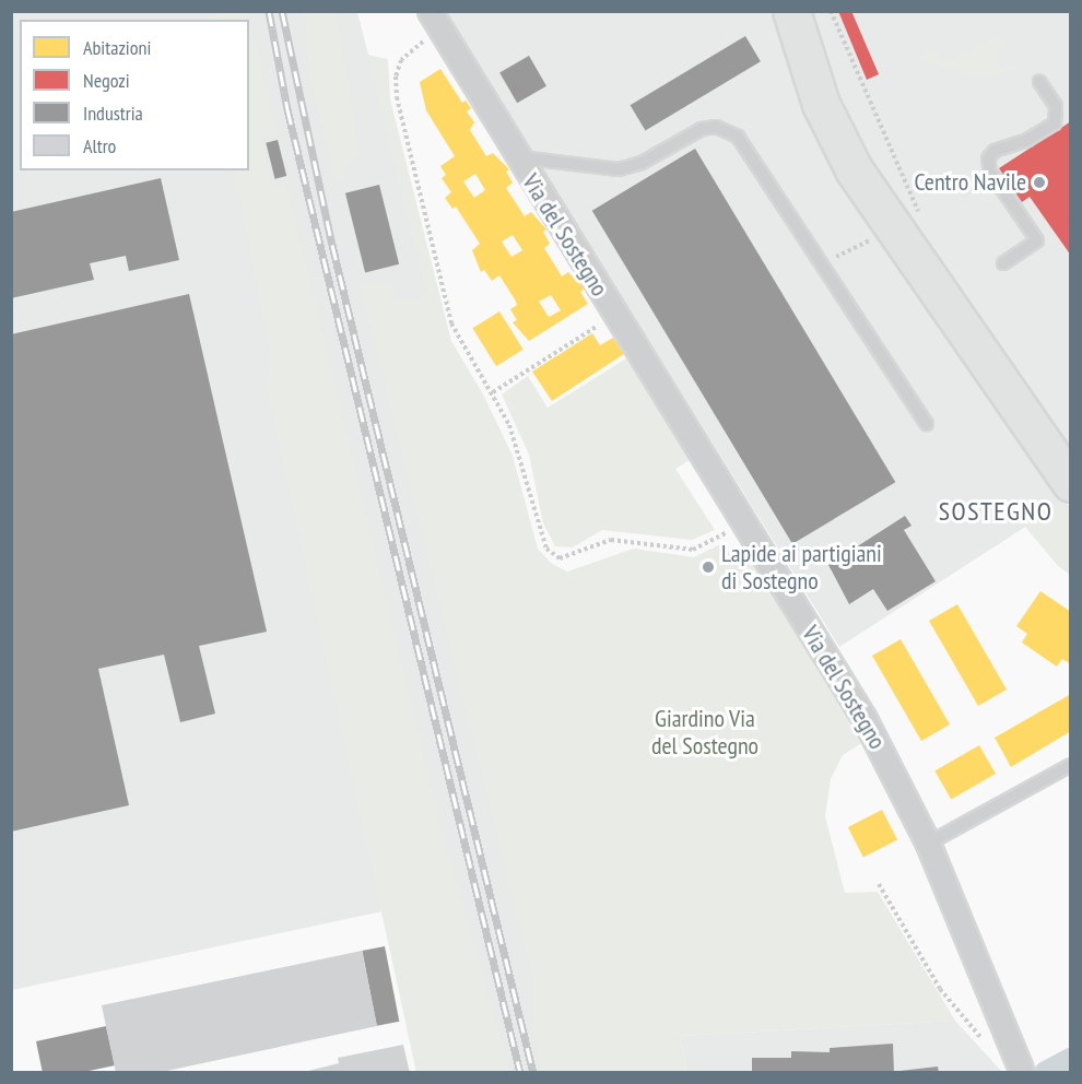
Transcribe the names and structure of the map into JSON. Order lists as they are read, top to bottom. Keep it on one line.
{"streets":{"street":["Via del Sostegno"]},"districts":["SOSTEGNO"],"parks":["Giardino Via del Sostegno"],"places":["Centro Navile","Lapide ai partigiani di Sostegno"],"legend":["Abitazioni","Negozi","Industria","Altro"]}
